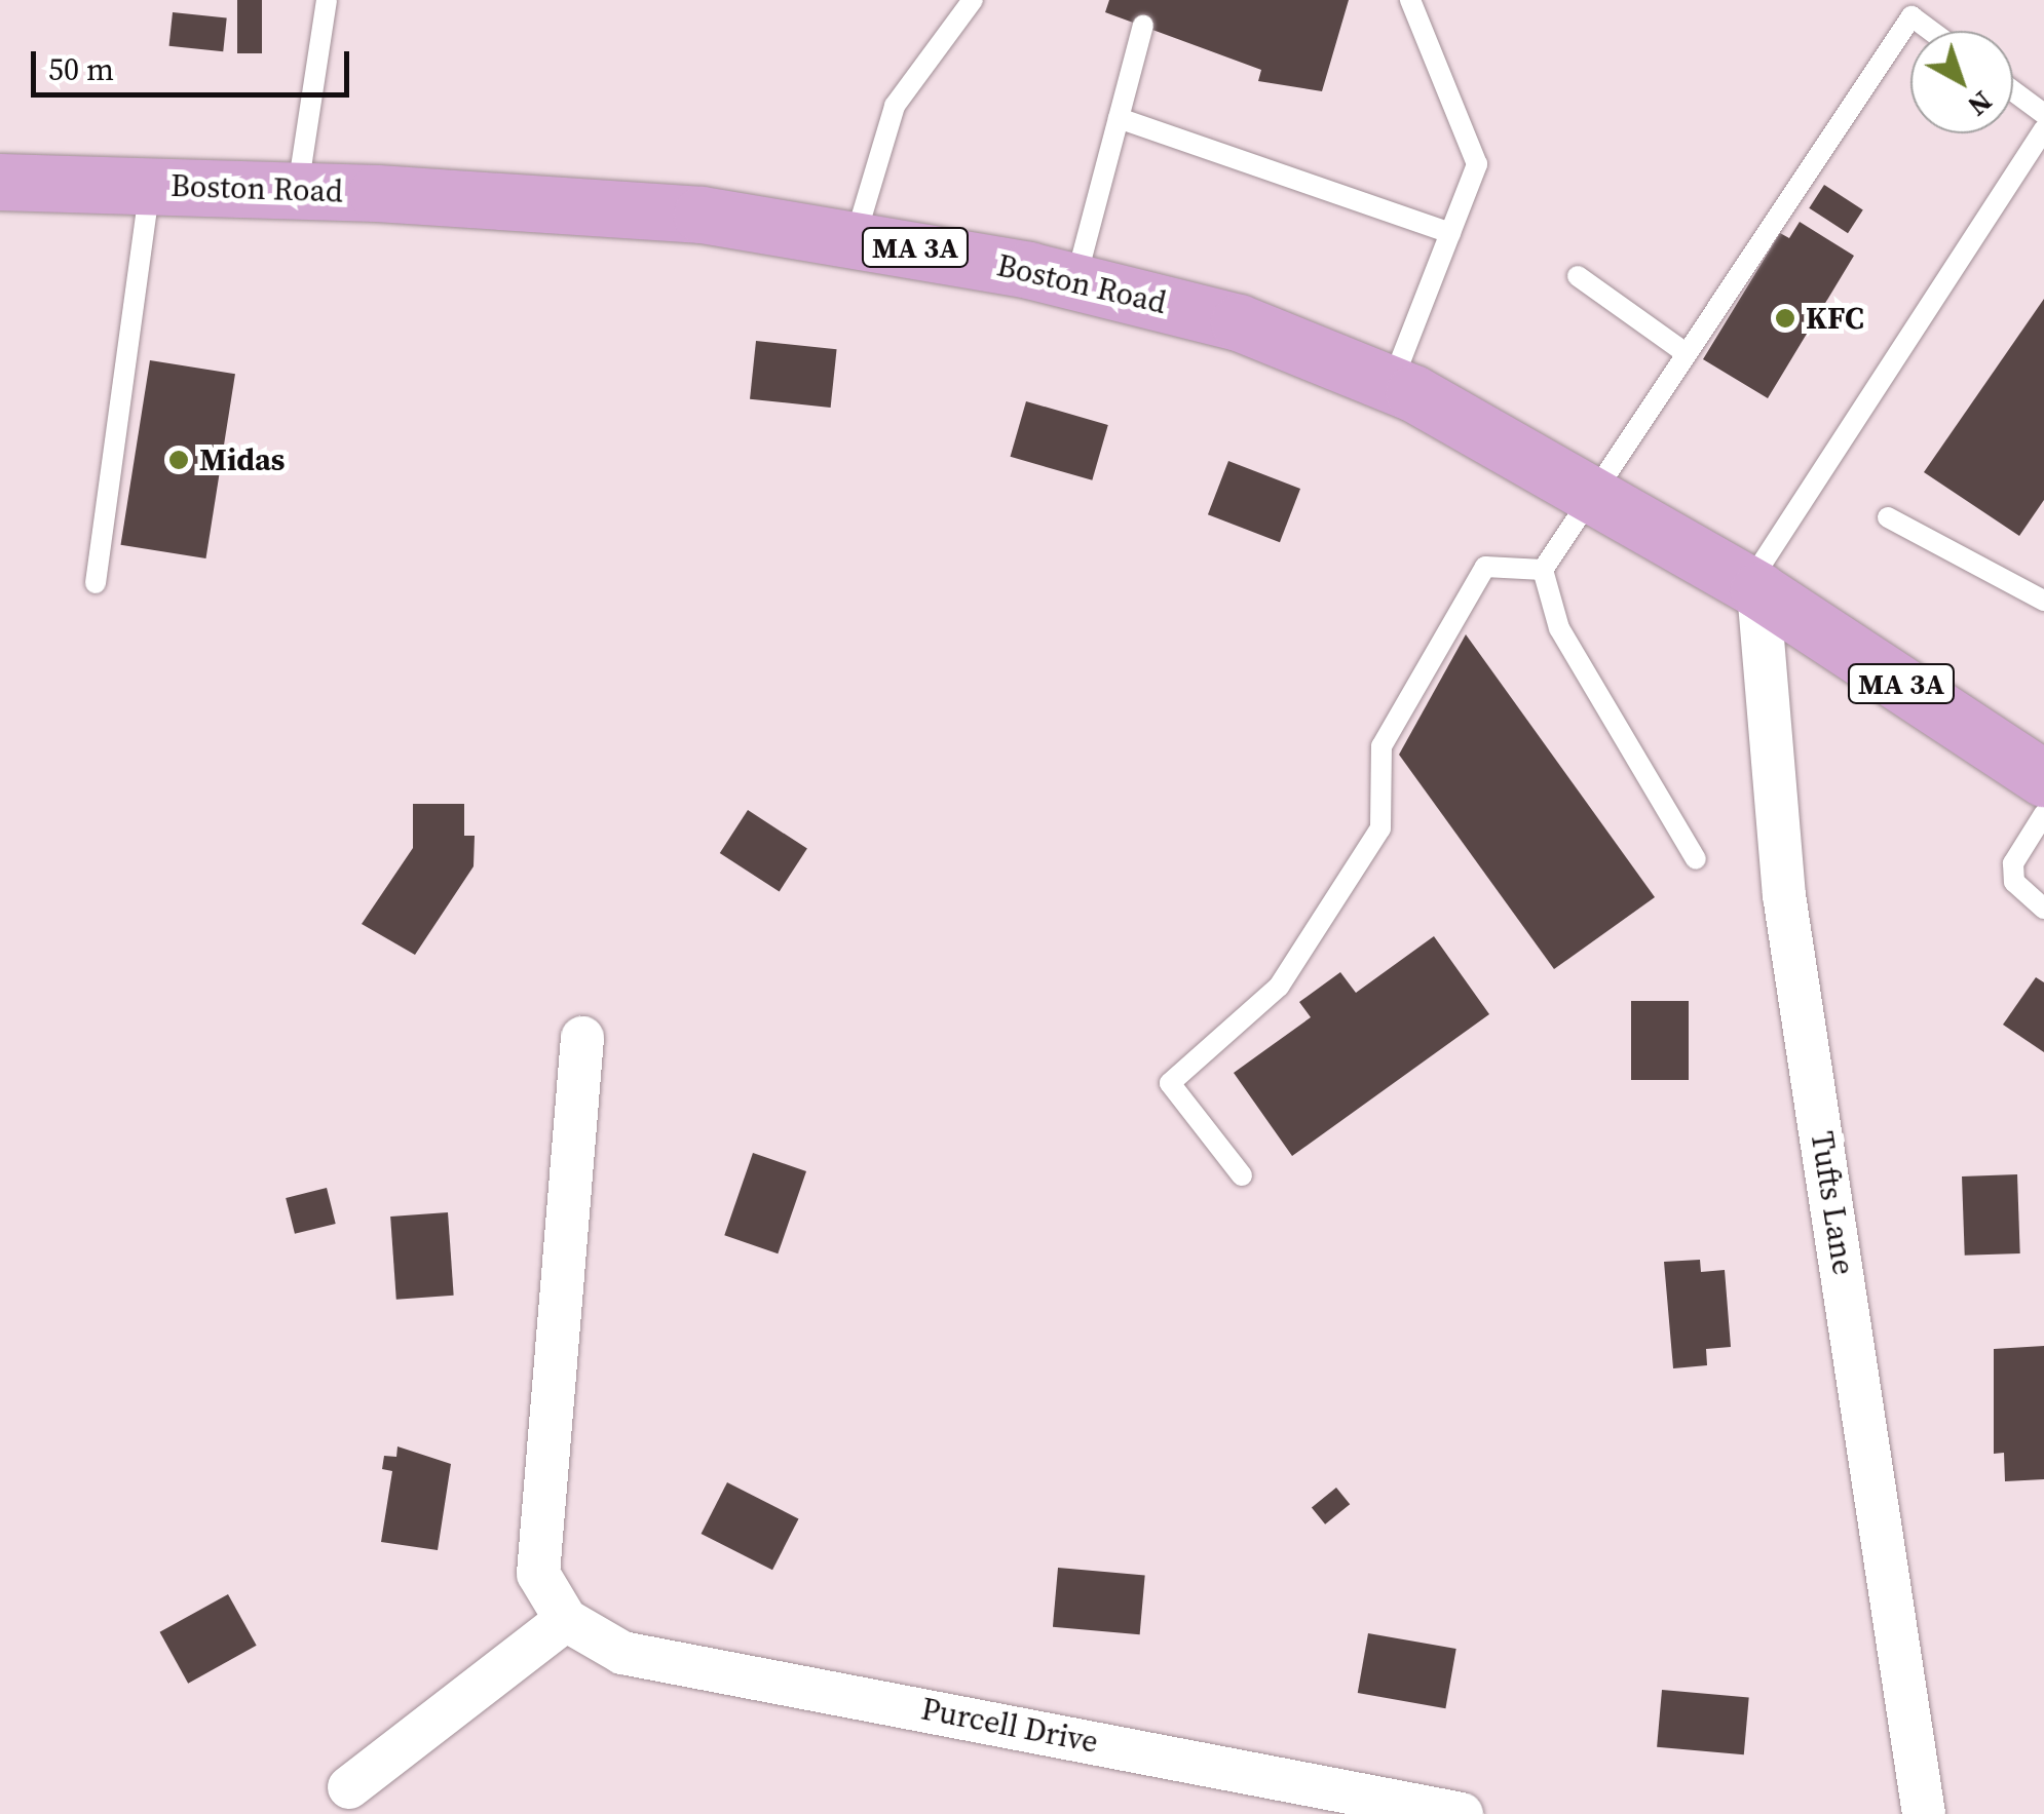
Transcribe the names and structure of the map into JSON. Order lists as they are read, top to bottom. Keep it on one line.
{"streets":{"main road":["Boston Road","MA 3A"],"street":["Tufts Lane","Purcell Drive"]},"crossings":[["Boston Road","Tufts Lane"]],"places":["KFC","Midas"],"scale_bar":"50 m","north":"bottom right"}
